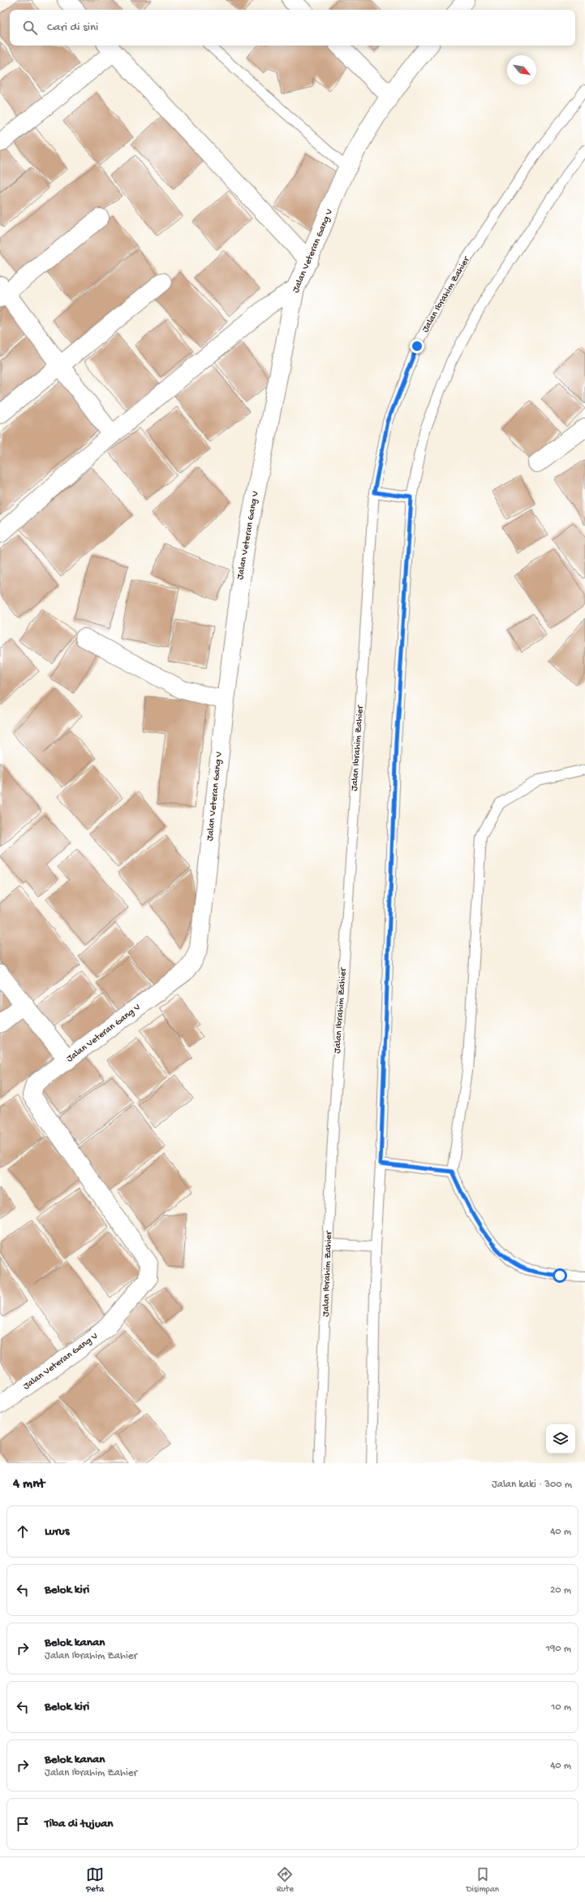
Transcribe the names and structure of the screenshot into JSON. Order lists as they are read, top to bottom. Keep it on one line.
{"streets":{"street":["Jalan Veteran Gang V"],"lane":["Jalan Ibrahim Zahier"]},"north":"bottom right","page":{"search":"Cari di sini","heading":["4 mnt","Jalan kaki · 300 m"],"list":[["Lurus","40 m"],["Belok kiri","20 m"],["Belok kanan","Jalan Ibrahim Zahier","190 m"],["Belok kiri","10 m"],["Belok kanan","Jalan Ibrahim Zahier","40 m"],"Tiba di tujuan"],"nav":["Peta","Rute","Disimpan"]}}
